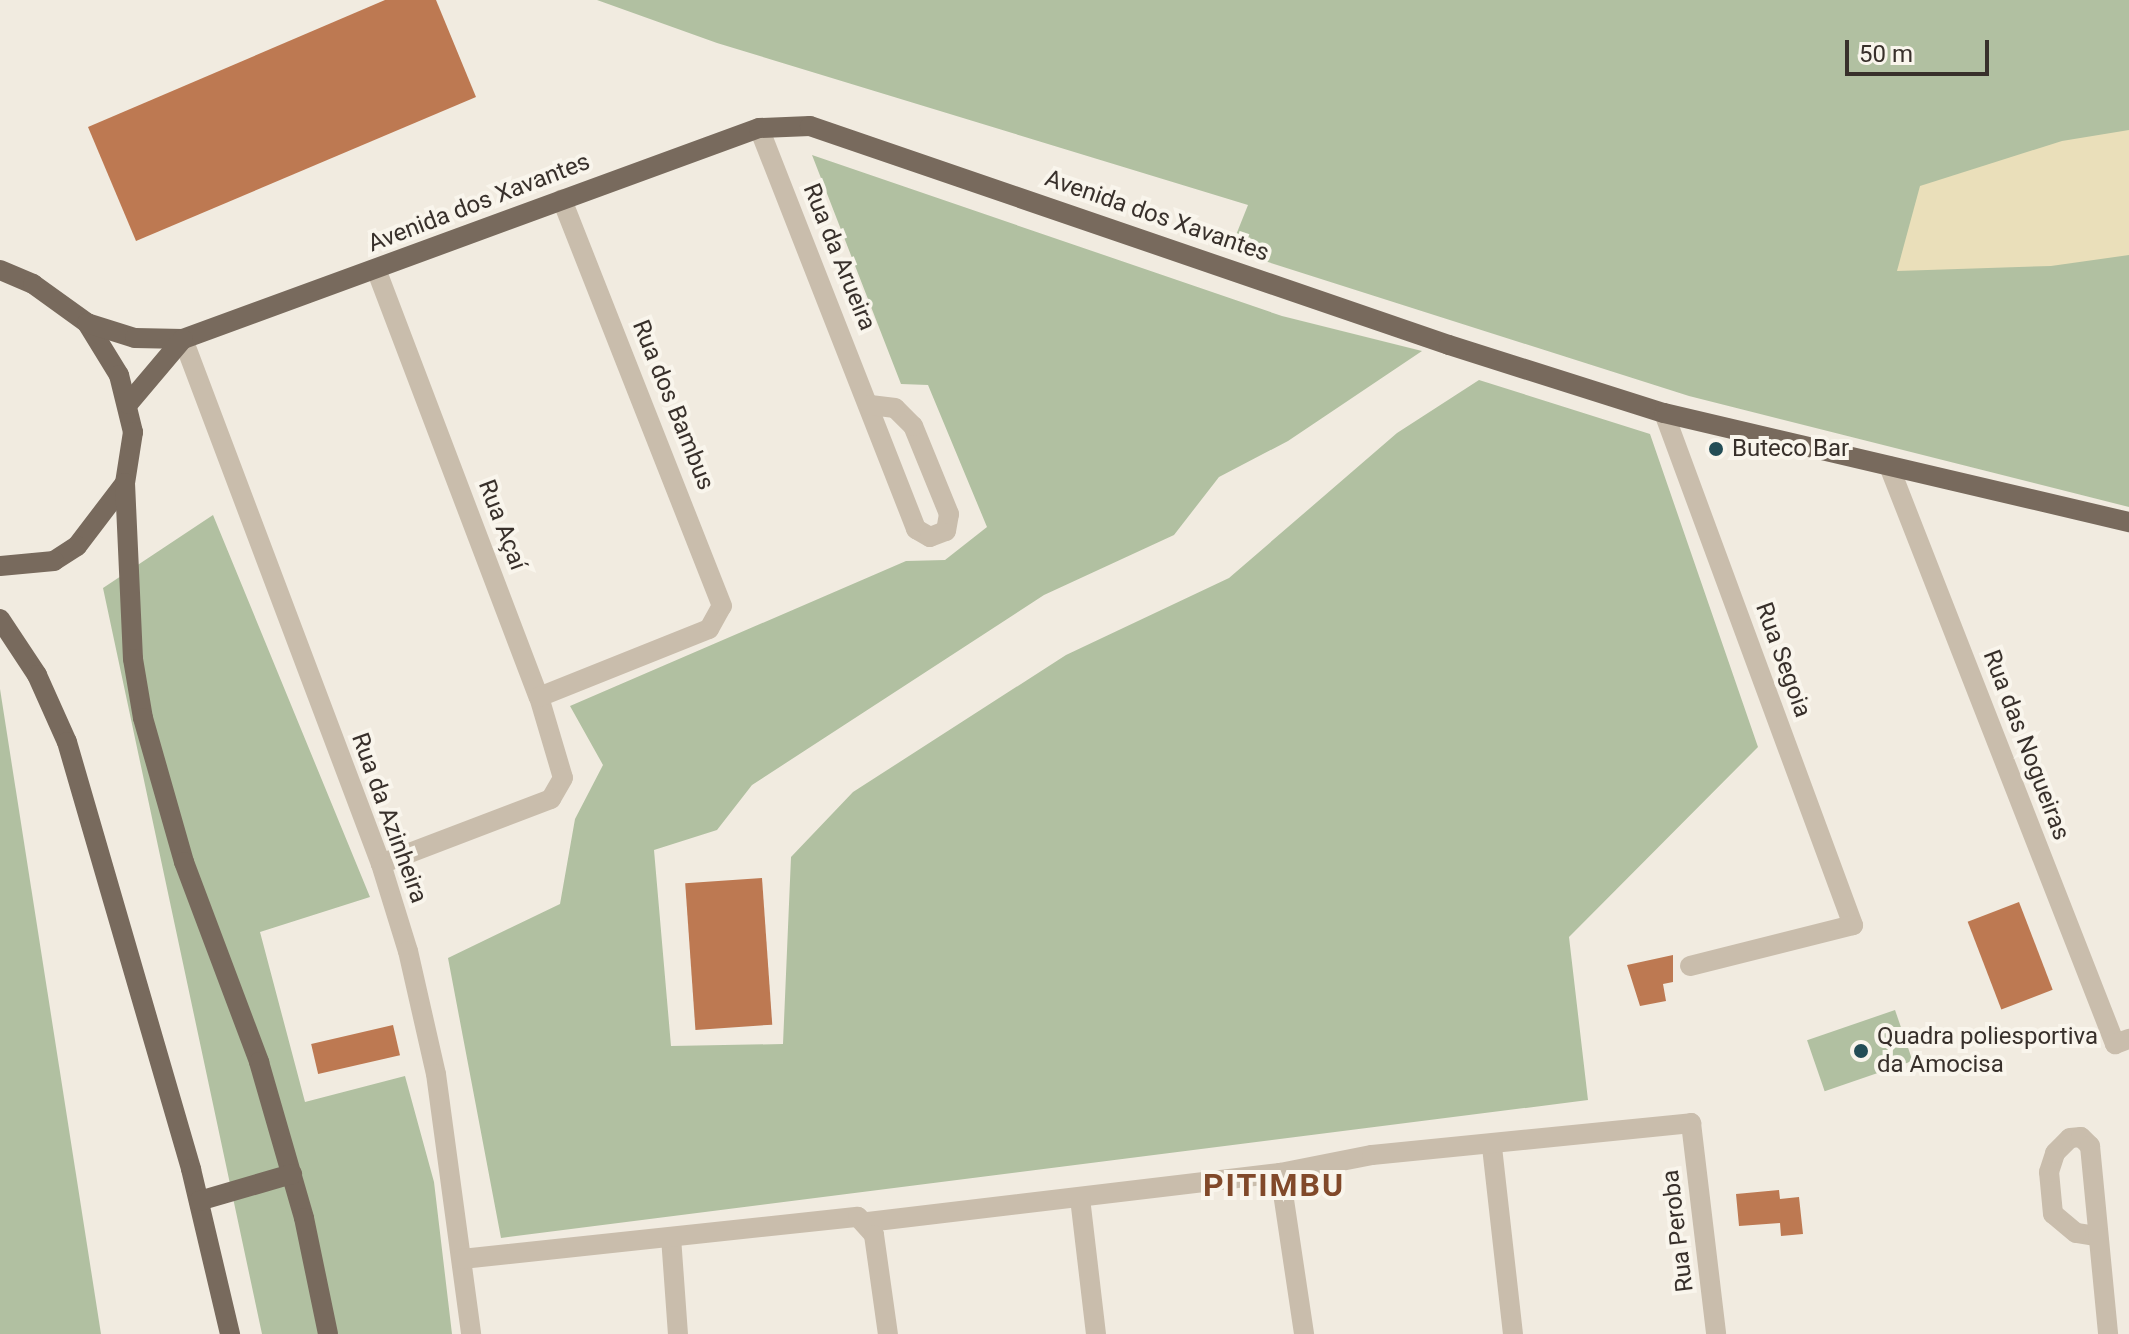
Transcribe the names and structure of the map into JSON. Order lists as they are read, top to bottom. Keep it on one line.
{"streets":{"main road":["Avenida dos Xavantes"],"street":["Rua da Arueira","Rua dos Bambus","Rua Açaí","Rua Segoia","Rua das Nogueiras","Rua da Azinheira","Rua Peroba"]},"crossings":[["Avenida dos Xavantes","Rua da Arueira"],["Avenida dos Xavantes","Rua dos Bambus"],["Avenida dos Xavantes","Rua Açaí"],["Avenida dos Xavantes","Rua Segoia"],["Avenida dos Xavantes","Rua das Nogueiras"],["Avenida dos Xavantes","Rua da Azinheira"],["Rua dos Bambus","Rua Açaí"],["Rua Açaí","Rua da Azinheira"]],"districts":["PITIMBU"],"places":["Buteco Bar","Quadra poliesportiva da Amocisa"],"scale_bar":"50 m"}
